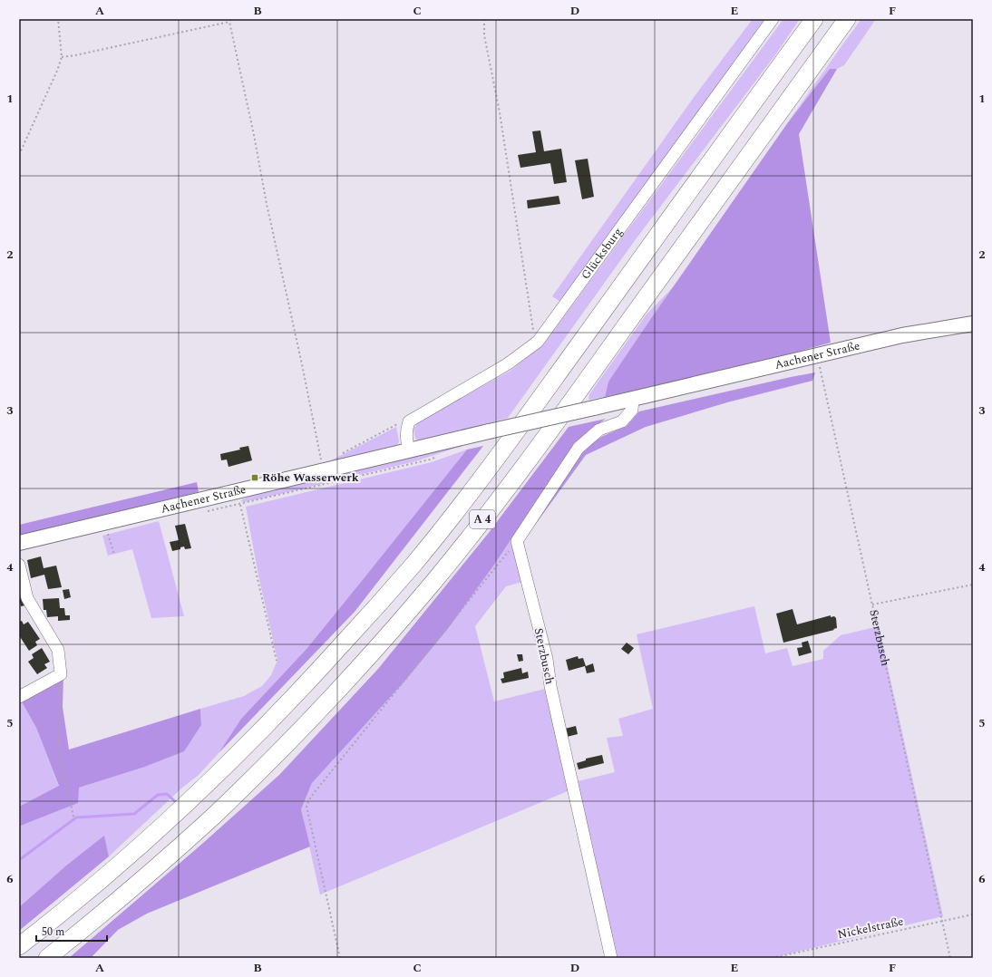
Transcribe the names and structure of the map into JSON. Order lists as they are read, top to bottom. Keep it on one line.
{"streets":{"highway":["A 4"],"main road":["Aachener Straße"],"street":["Glücksburg","Sterzbusch"],"path":["Nickelstraße"]},"crossings":[["Aachener Straße","Sterzbusch"],["Sterzbusch","Nickelstraße"]],"places":{"transit":["Röhe Wasserwerk"]},"scale_bar":"50 m","grid":{"columns":["A","B","C","D","E","F"],"rows":["1","2","3","4","5","6"]}}
